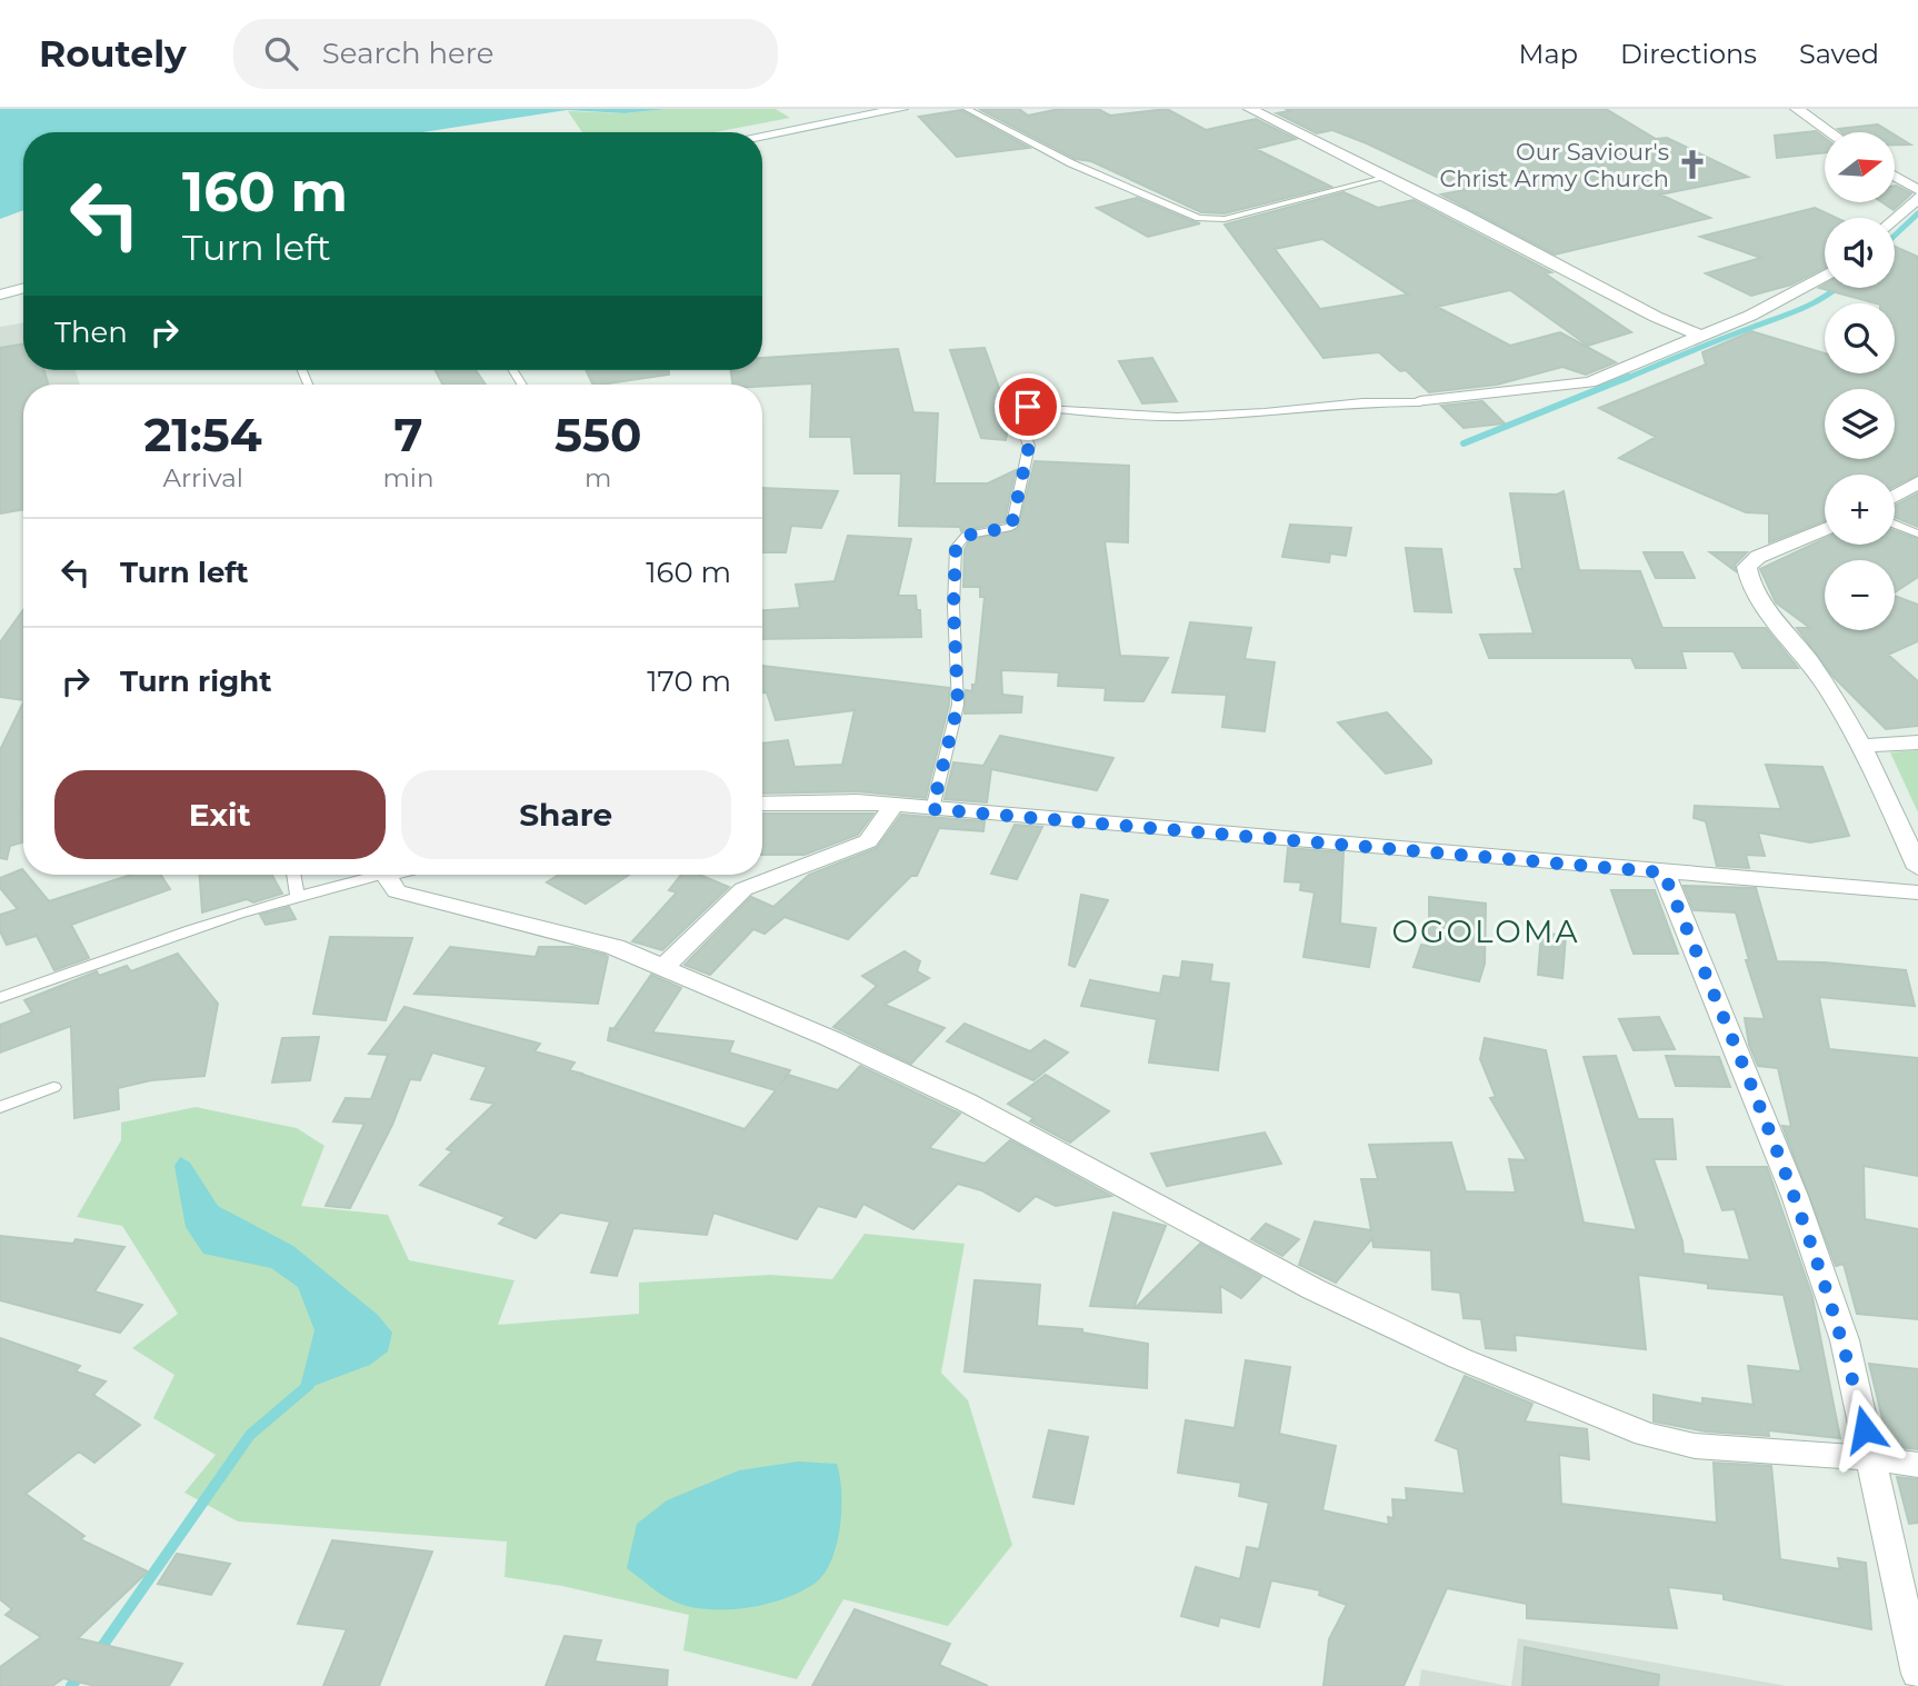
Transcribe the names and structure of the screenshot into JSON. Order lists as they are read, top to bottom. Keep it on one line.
{"districts":["OGOLOMA"],"places":{"church":["Our Saviour's Christ Army Church"]},"north":"right","page":{"header":"Routely","search":"Search here","nav":["Map","Directions","Saved"],"map_buttons":["+","−"],"turn":["160 m","Turn left"],"then":"Then","eta":["21:54","Arrival","7","min","550","m"],"list":[{"name":"Turn left","value":"160 m"},{"name":"Turn right","value":"170 m"}],"buttons":["Exit","Share"]}}
